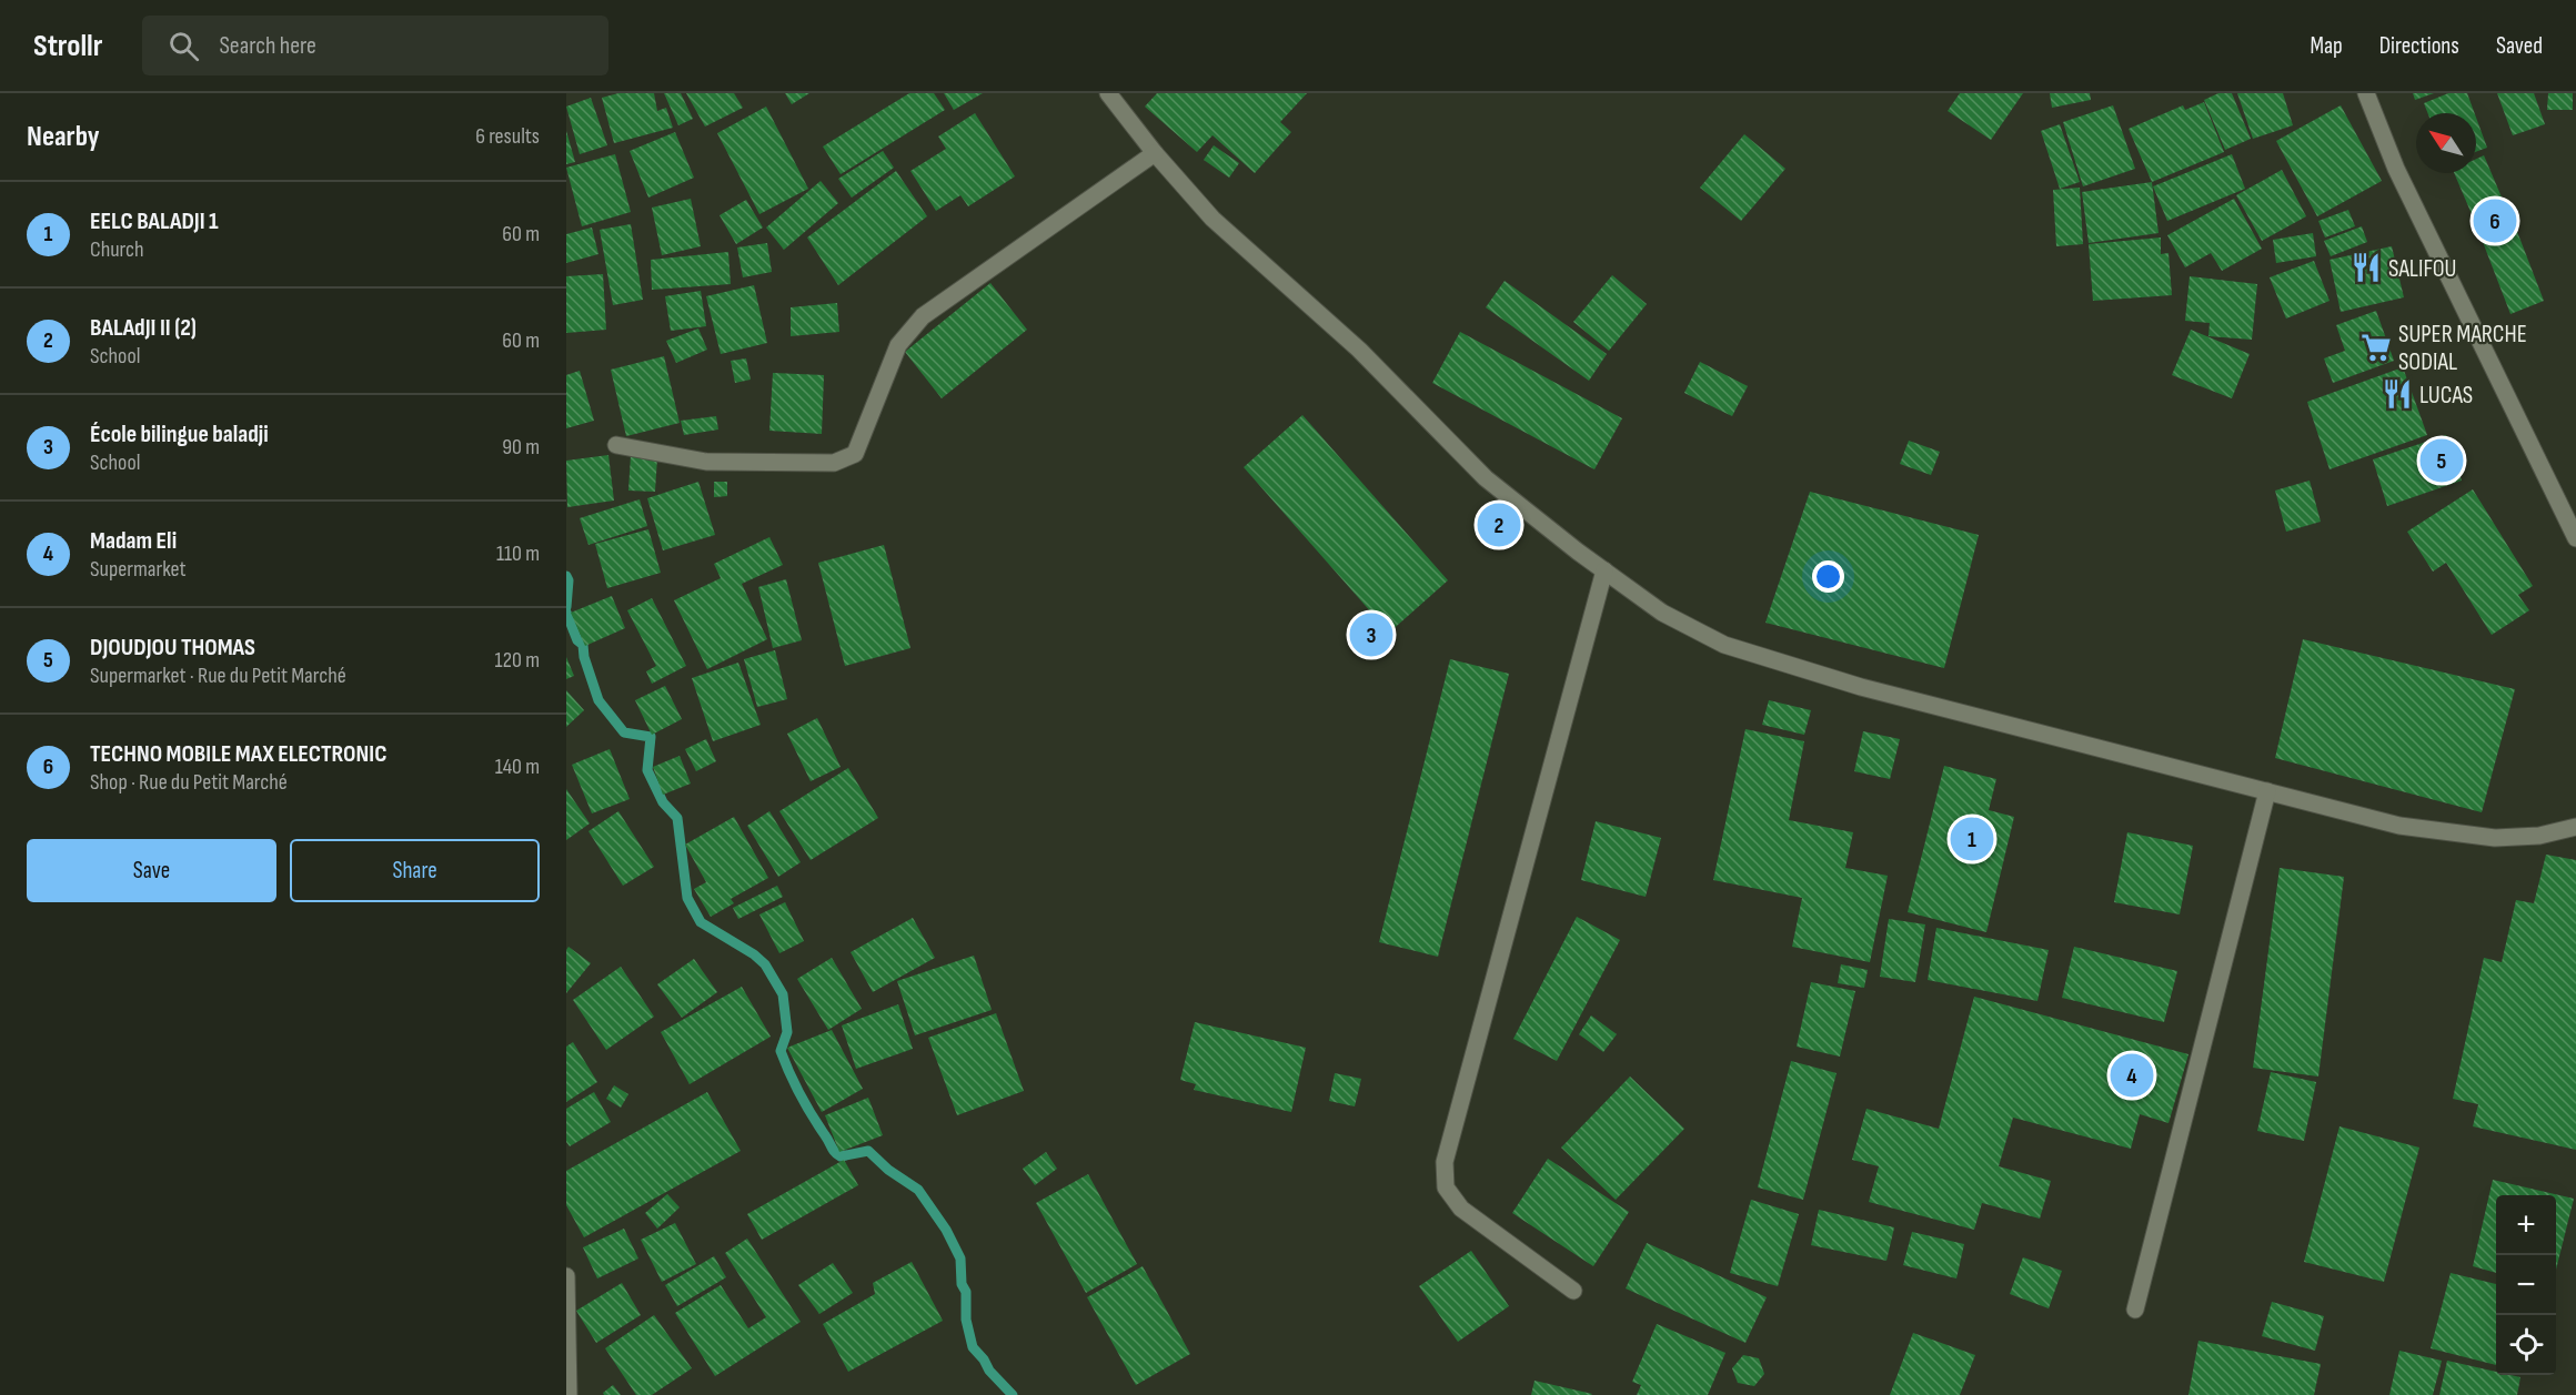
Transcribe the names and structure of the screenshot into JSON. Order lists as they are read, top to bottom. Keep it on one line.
{"places":{"restaurant":["SALIFOU","LUCAS"],"supermarket":["SUPER MARCHE SODIAL"]},"north":"top left","page":{"header":"Strollr","search":"Search here","nav":["Map","Directions","Saved"],"heading":["Nearby","6 results"],"list":[{"mark":"1","name":"EELC BALADJI 1","note":"Church","value":"60 m"},{"mark":"2","name":"BALAdJI II (2)","note":"School","value":"60 m"},{"mark":"3","name":"École bilingue baladji","note":"School","value":"90 m"},{"mark":"4","name":"Madam Eli","note":"Supermarket","value":"110 m"},{"mark":"5","name":"DJOUDJOU THOMAS","note":"Supermarket · Rue du Petit Marché","value":"120 m"},{"mark":"6","name":"TECHNO MOBILE MAX ELECTRONIC","note":"Shop · Rue du Petit Marché","value":"140 m"}],"pins":["6","5","2","3","1","4"],"buttons":["Save","Share"],"map_buttons":["+","−"]}}
